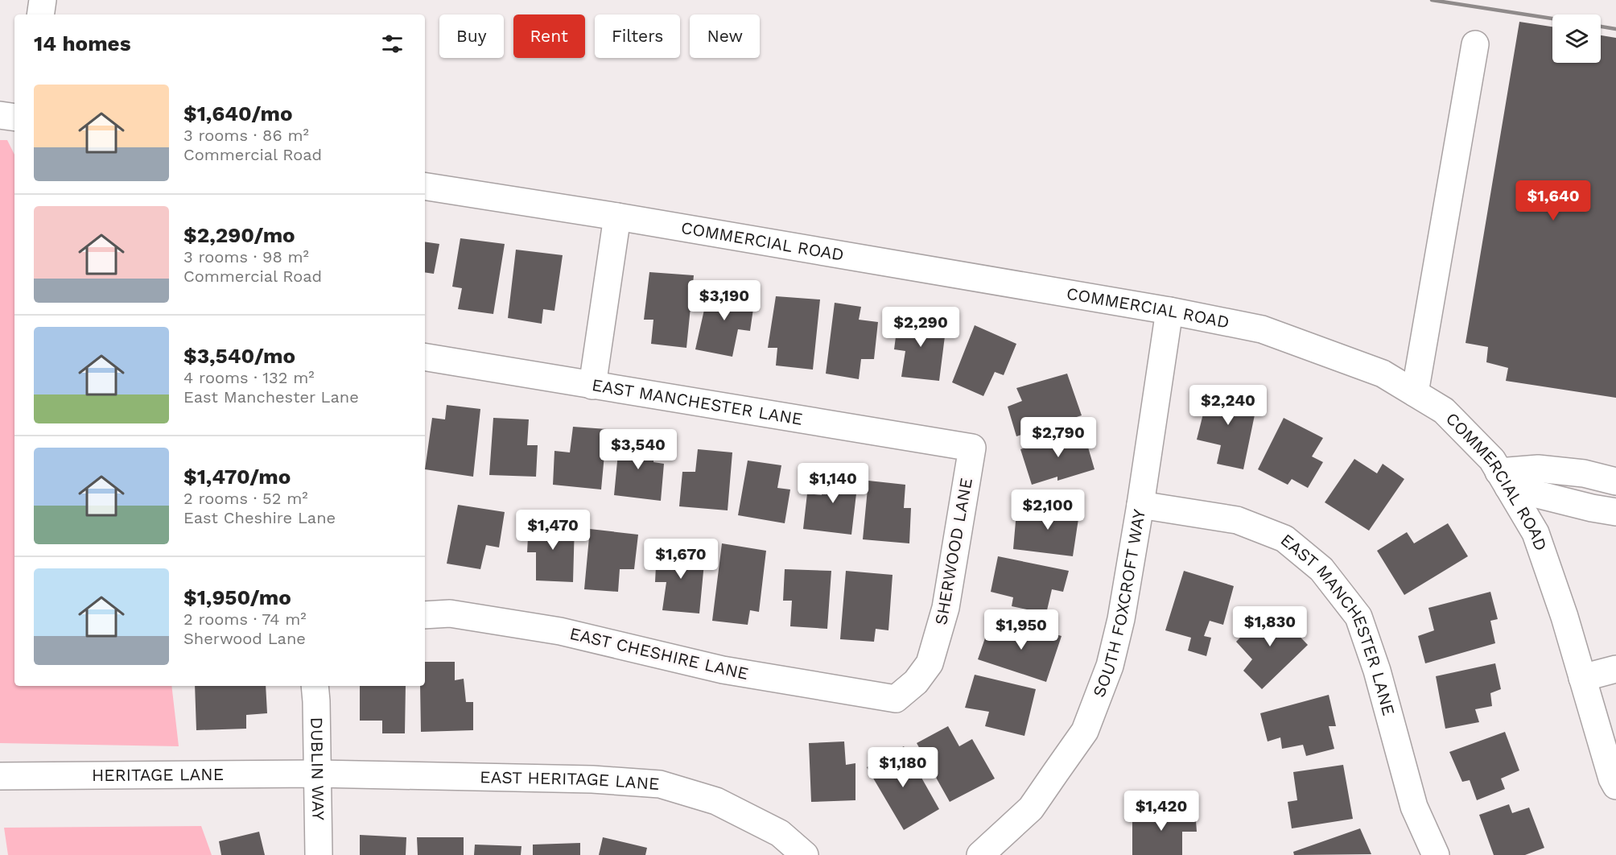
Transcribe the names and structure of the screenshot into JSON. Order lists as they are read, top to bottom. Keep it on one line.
{"streets":{"street":["COMMERCIAL ROAD","EAST MANCHESTER LANE","SHERWOOD LANE","SOUTH FOXCROFT WAY","EAST CHESHIRE LANE","DUBLIN WAY","HERITAGE LANE","EAST HERITAGE LANE"]},"crossings":[["COMMERCIAL ROAD","SOUTH FOXCROFT WAY"],["EAST MANCHESTER LANE","SHERWOOD LANE"],["EAST MANCHESTER LANE","SOUTH FOXCROFT WAY"],["SHERWOOD LANE","EAST CHESHIRE LANE"],["DUBLIN WAY","HERITAGE LANE"],["DUBLIN WAY","EAST HERITAGE LANE"],["HERITAGE LANE","EAST HERITAGE LANE"]],"page":{"chip":["Buy","Rent","Filters","New"],"heading":"14 homes","list":[{"name":"$1,640/mo","note":"3 rooms · 86 m² · Commercial Road"},{"name":"$2,290/mo","note":"3 rooms · 98 m² · Commercial Road"},{"name":"$3,540/mo","note":"4 rooms · 132 m² · East Manchester Lane"},{"name":"$1,470/mo","note":"2 rooms · 52 m² · East Cheshire Lane"},{"name":"$1,950/mo","note":"2 rooms · 74 m² · Sherwood Lane"}],"price":["$1,640","$3,190","$2,290","$2,240","$2,790","$3,540","$1,140","$2,100","$1,470","$1,670","$1,830","$1,950","$1,180","$1,420"]}}
